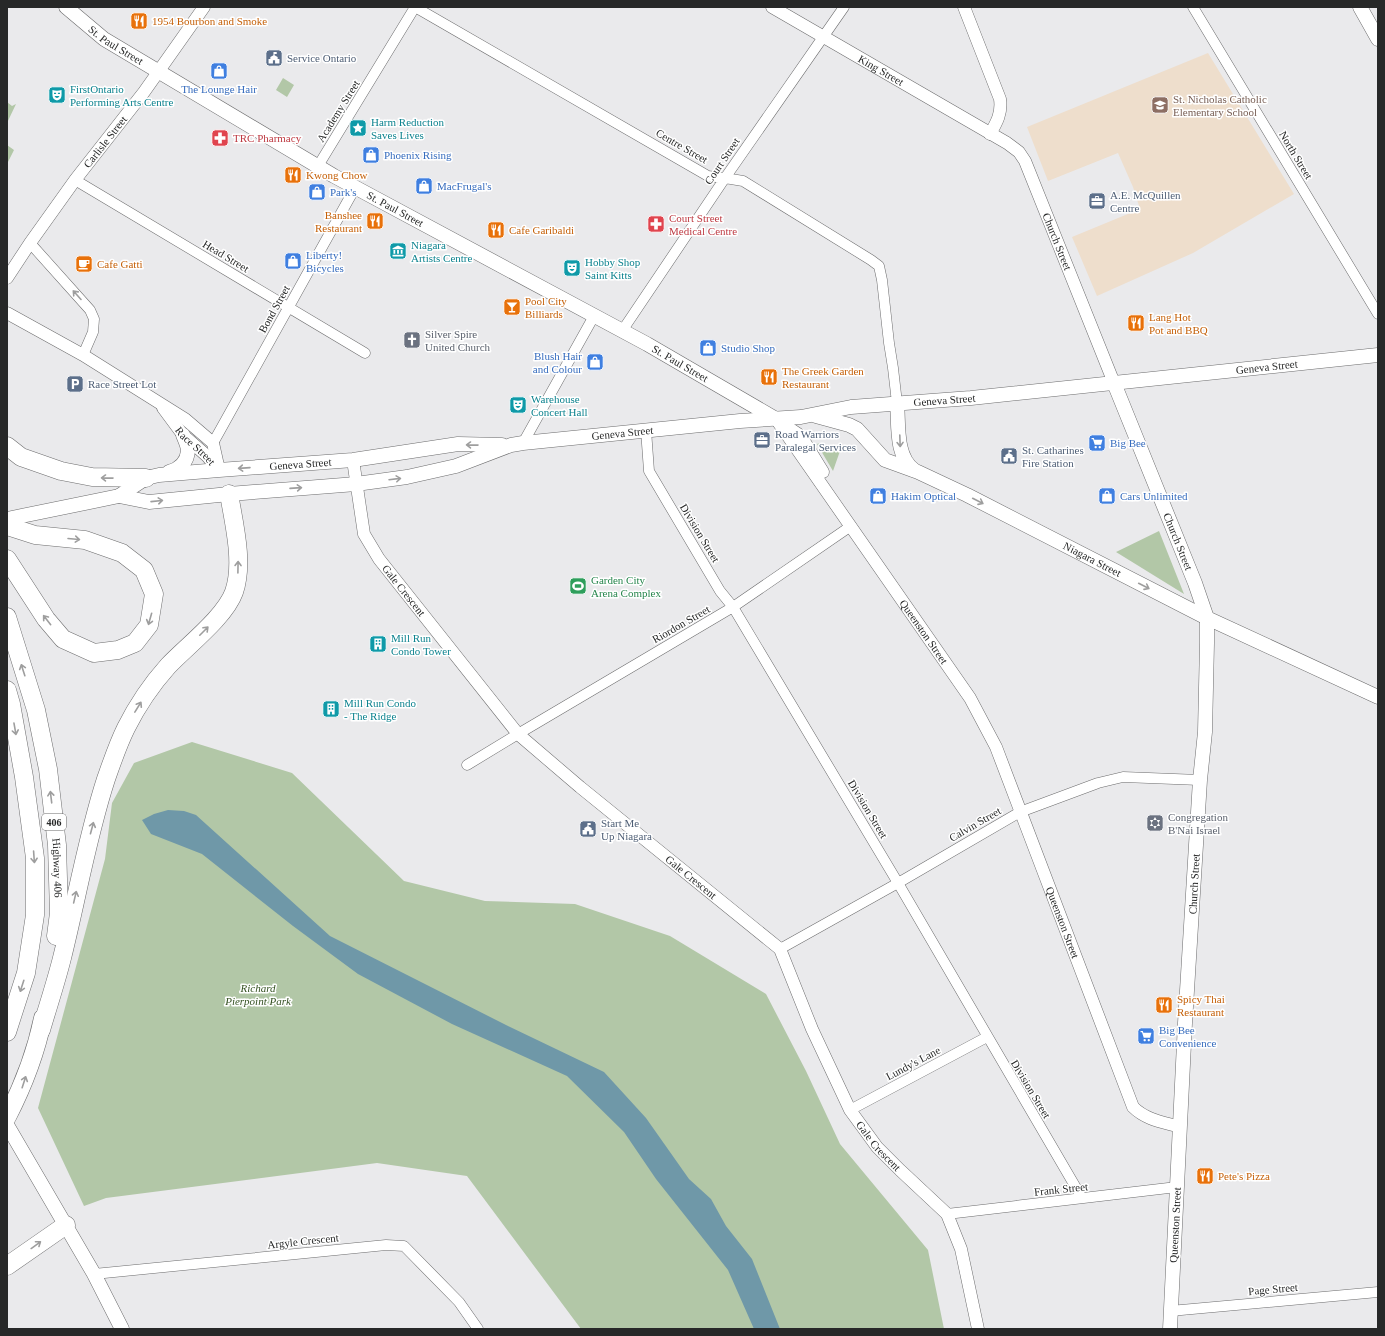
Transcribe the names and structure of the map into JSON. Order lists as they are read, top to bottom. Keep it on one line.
{"streets":{"highway":["406","Highway 406"],"main road":["St. Paul Street","Church Street","Geneva Street","Niagara Street","Queenston Street"],"street":["King Street","Academy Street","Carlisle Street","Centre Street","North Street","Court Street","Head Street","Bond Street","Race Street","Division Street","Gale Crescent","Riordon Street","Calvin Street","Lundy's Lane","Frank Street","Argyle Crescent","Page Street"]},"crossings":[["St. Paul Street","Academy Street"],["St. Paul Street","Carlisle Street"],["St. Paul Street","Court Street"],["St. Paul Street","Bond Street"],["St. Paul Street","Geneva Street"],["St. Paul Street","Queenston Street"],["King Street","Court Street"],["King Street","Church Street"],["Academy Street","Centre Street"],["Carlisle Street","Head Street"],["Centre Street","Court Street"],["Centre Street","Geneva Street"],["Church Street","Geneva Street"],["Church Street","Niagara Street"],["Church Street","Queenston Street"],["Church Street","Calvin Street"],["Head Street","Bond Street"],["Bond Street","Race Street"],["Geneva Street","Race Street"],["Geneva Street","Division Street"],["Geneva Street","Niagara Street"],["Geneva Street","Gale Crescent"],["Geneva Street","Queenston Street"],["Division Street","Riordon Street"],["Division Street","Calvin Street"],["Division Street","Lundy's Lane"],["Division Street","Frank Street"],["Gale Crescent","Riordon Street"],["Gale Crescent","Calvin Street"],["Gale Crescent","Lundy's Lane"],["Gale Crescent","Frank Street"],["Riordon Street","Queenston Street"],["Queenston Street","Calvin Street"],["Queenston Street","Frank Street"],["Queenston Street","Page Street"]],"one_way":["Niagara Street"],"parks":["Richard Pierpoint Park"],"places":{"restaurant":["1954 Bourbon and Smoke","Kwong Chow","Banshee Restaurant","Cafe Garibaldi","Lang Hot Pot and BBQ","The Greek Garden Restaurant","Spicy Thai Restaurant","Pete's Pizza"],"public building":["Service Ontario","St. Catharines Fire Station","Start Me Up Niagara"],"shop":["The Lounge Hair","Phoenix Rising","MacFrugal's","Park's","Liberty! Bicycles","Studio Shop","Blush Hair and Colour","Hakim Optical","Cars Unlimited"],"theatre":["FirstOntario Performing Arts Centre","Hobby Shop Saint Kitts","Warehouse Concert Hall"],"school or university":["St. Nicholas Catholic Elementary School"],"place":["Harm Reduction Saves Lives"],"pharmacy":["TRC Pharmacy","Court Street Medical Centre"],"office":["A.E. McQuillen Centre","Road Warriors Paralegal Services"],"museum":["Niagara Artists Centre"],"cafe":["Cafe Gatti"],"bar":["Pool City Billiards"],"church":["Silver Spire United Church"],"parking":["Race Street Lot"],"supermarket":["Big Bee","Big Bee Convenience"],"sports":["Garden City Arena Complex"],"building":["Mill Run Condo Tower","Mill Run Condo - The Ridge"],"synagogue":["Congregation B'Nai Israel"]}}
